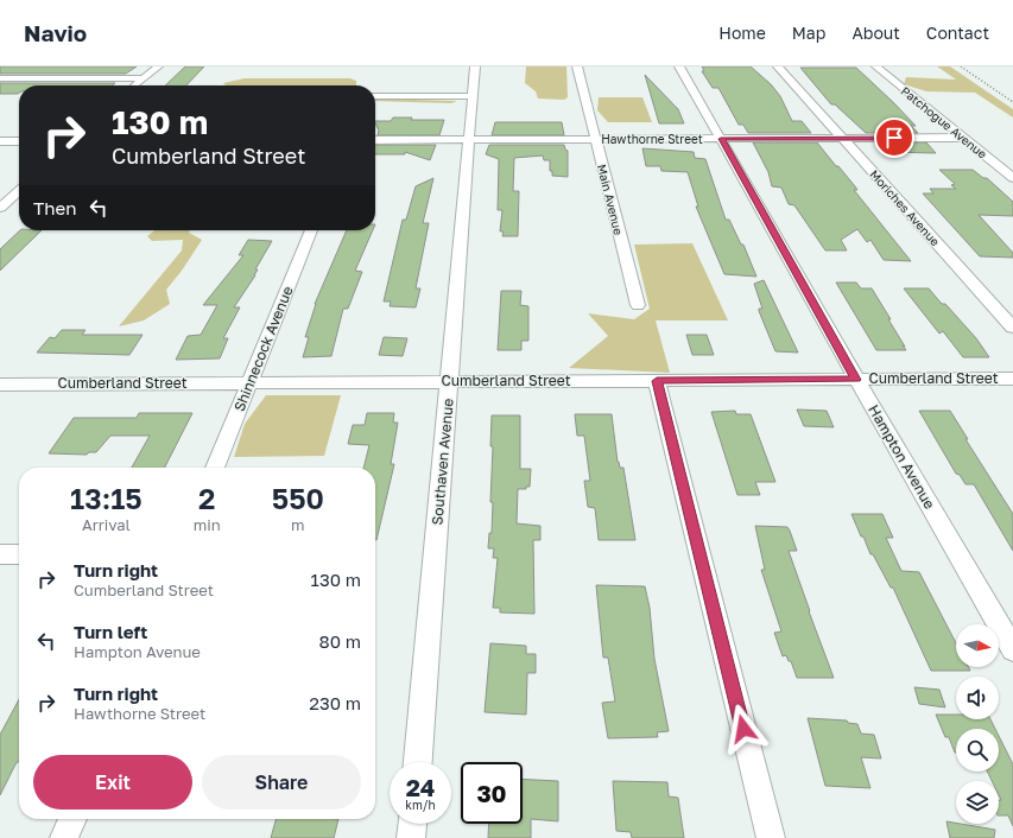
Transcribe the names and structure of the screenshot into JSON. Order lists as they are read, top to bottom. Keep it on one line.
{"streets":{"street":["Patchogue Avenue","Hawthorne Street","Main Avenue","Moriches Avenue","Shinnecock Avenue","Cumberland Street","Hampton Avenue","Southaven Avenue"]},"crossings":[["Patchogue Avenue","Hawthorne Street"],["Hawthorne Street","Main Avenue"],["Hawthorne Street","Moriches Avenue"],["Hawthorne Street","Hampton Avenue"],["Hawthorne Street","Southaven Avenue"],["Shinnecock Avenue","Cumberland Street"],["Cumberland Street","Hampton Avenue"],["Cumberland Street","Southaven Avenue"]],"north":"right","page":{"header":"Navio","nav":["Home","Map","About","Contact"],"turn":["130 m","Cumberland Street"],"then":"Then","eta":["13:15","Arrival","2","min","550","m"],"list":[{"name":"Turn right","note":"Cumberland Street","value":"130 m"},{"name":"Turn left","note":"Hampton Avenue","value":"80 m"},{"name":"Turn right","note":"Hawthorne Street","value":"230 m"}],"buttons":["Exit","Share"],"speed":"24 km/h","limit":"30"}}
